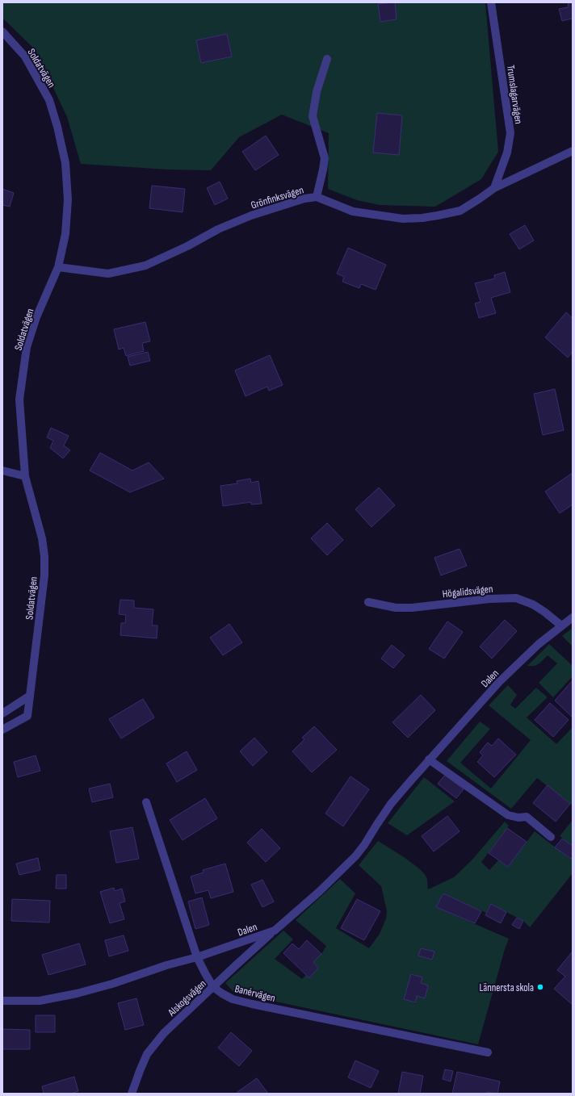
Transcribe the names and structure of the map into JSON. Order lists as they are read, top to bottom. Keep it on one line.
{"streets":{"street":["Soldatvägen","Trumslagarvägen","Grönfinksvägen","Högalidsvägen","Dalen","Banérvägen","Alskogsvägen"]},"crossings":[["Soldatvägen","Grönfinksvägen"],["Trumslagarvägen","Grönfinksvägen"],["Högalidsvägen","Dalen"],["Dalen","Banérvägen"],["Dalen","Alskogsvägen"],["Banérvägen","Alskogsvägen"]],"places":["Lännersta skola"]}
